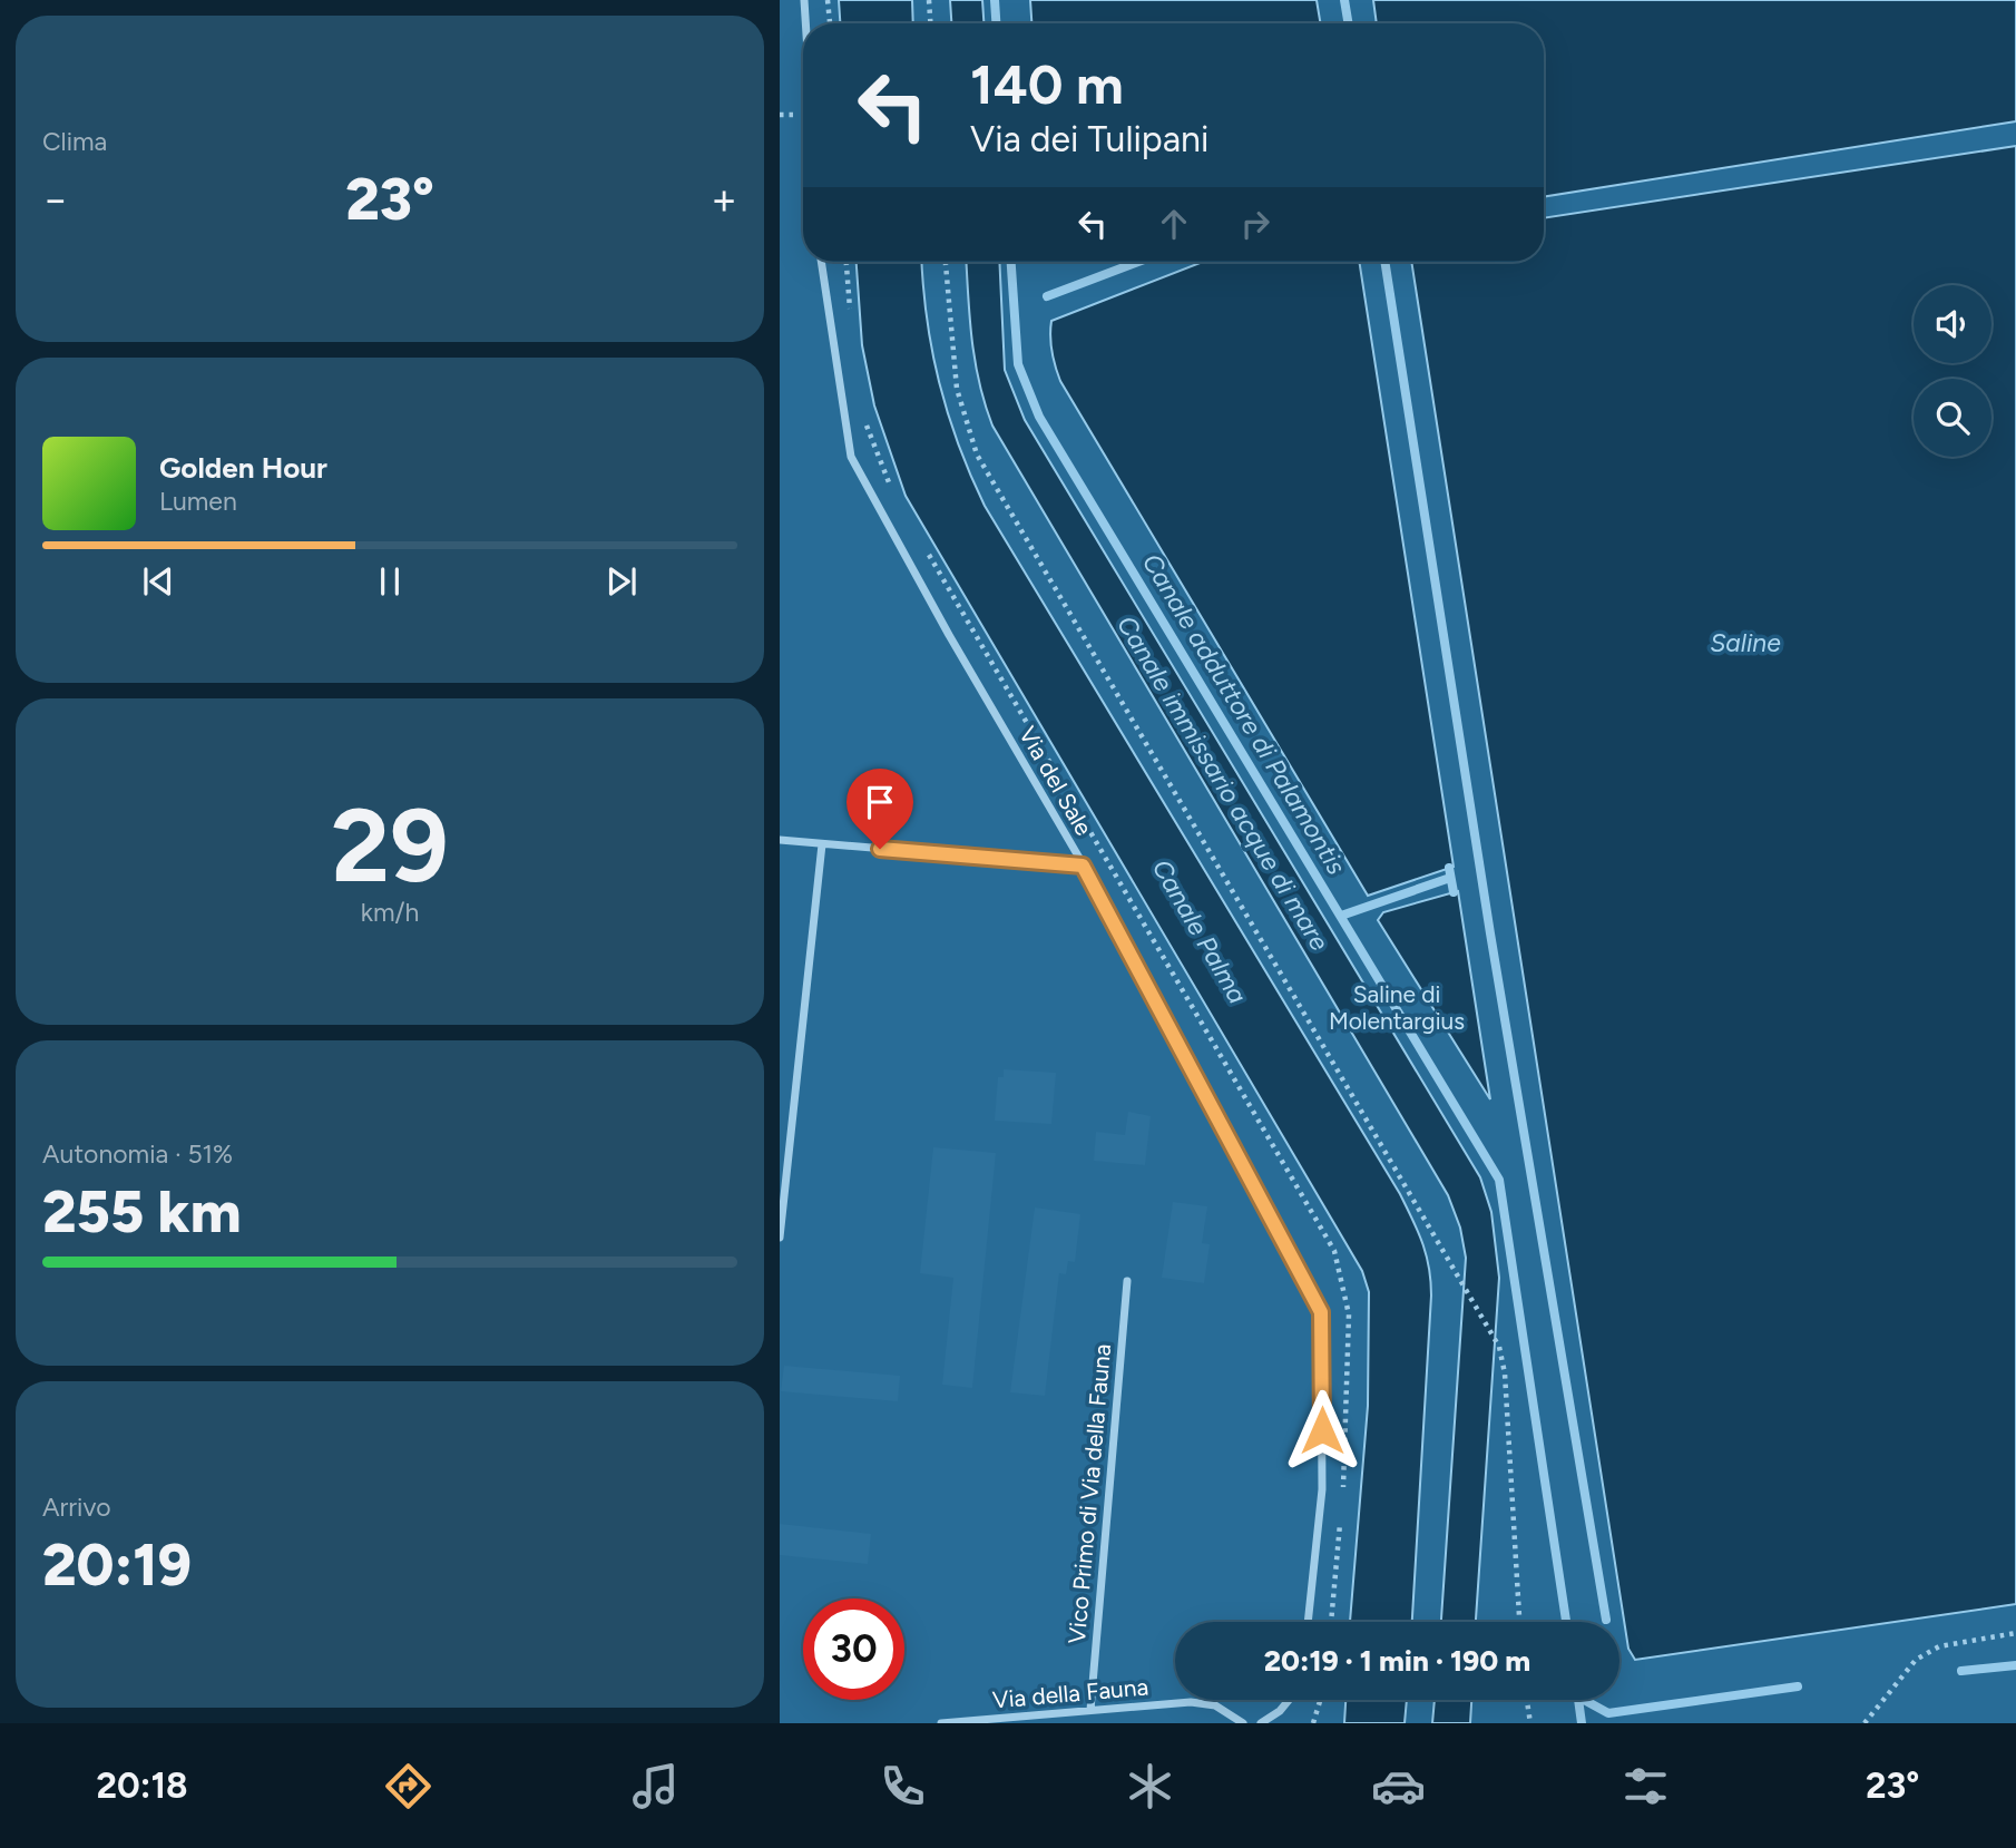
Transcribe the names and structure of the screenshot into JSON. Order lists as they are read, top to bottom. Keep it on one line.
{"streets":{"street":["Via del Sale","Vico Primo di Via della Fauna","Via della Fauna"]},"crossings":[["Vico Primo di Via della Fauna","Via della Fauna"]],"water":["Saline","Canale adduttore di Palamontis","Canale immissario acque di mare","Canale Palma"],"parks":["Saline di Molentargius"],"page":{"tile":["Clima",["29","km/h"],["Autonomia · 51%","255 km"],["Arrivo","20:19"]],"turn":["140 m","Via dei Tulipani"],"heat":["−","23°","+"],"song":["Golden Hour","Lumen"],"limit":"30","trip":"20:19 · 1 min · 190 m","tabs":["20:18","23°"]}}
